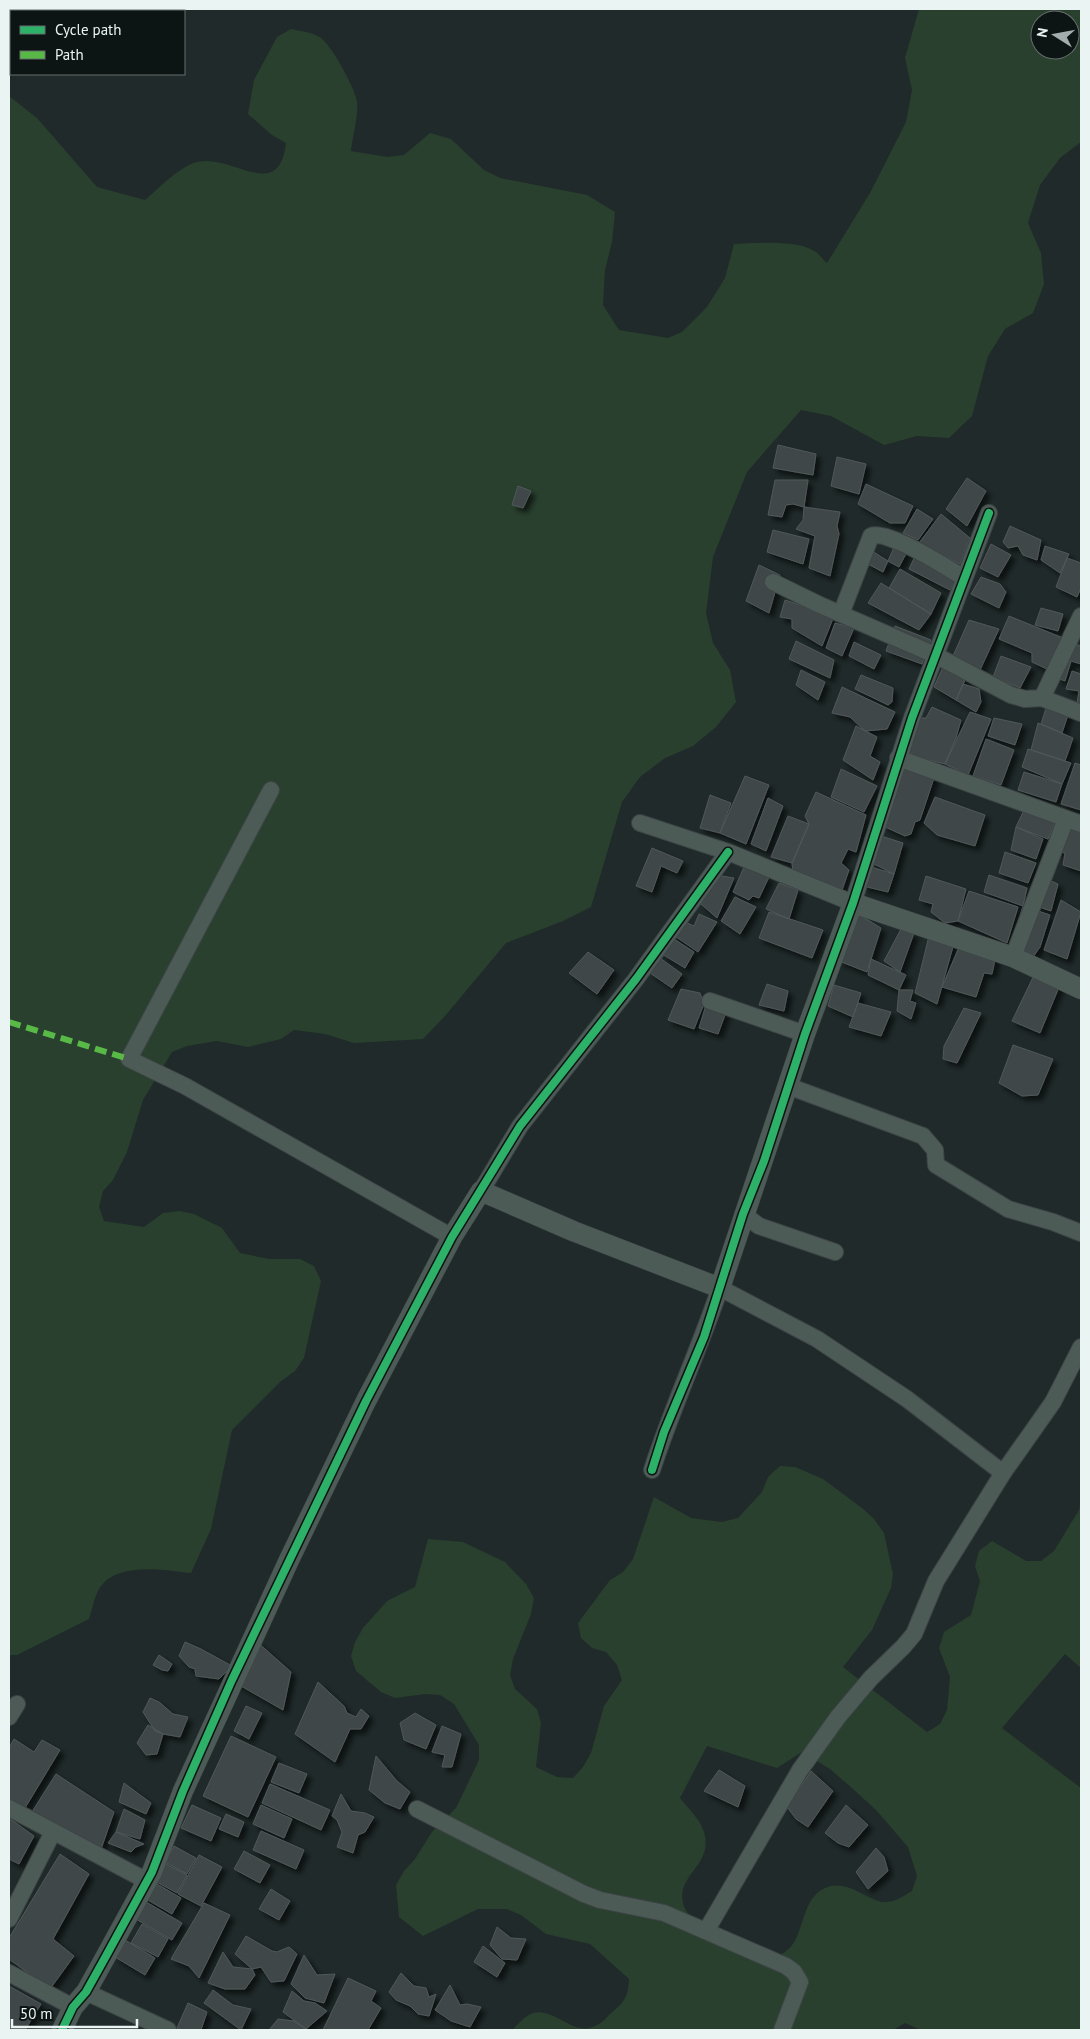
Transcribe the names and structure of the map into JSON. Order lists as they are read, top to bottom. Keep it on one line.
{"legend":["Cycle path","Path"],"scale_bar":"50 m","north":"left"}
